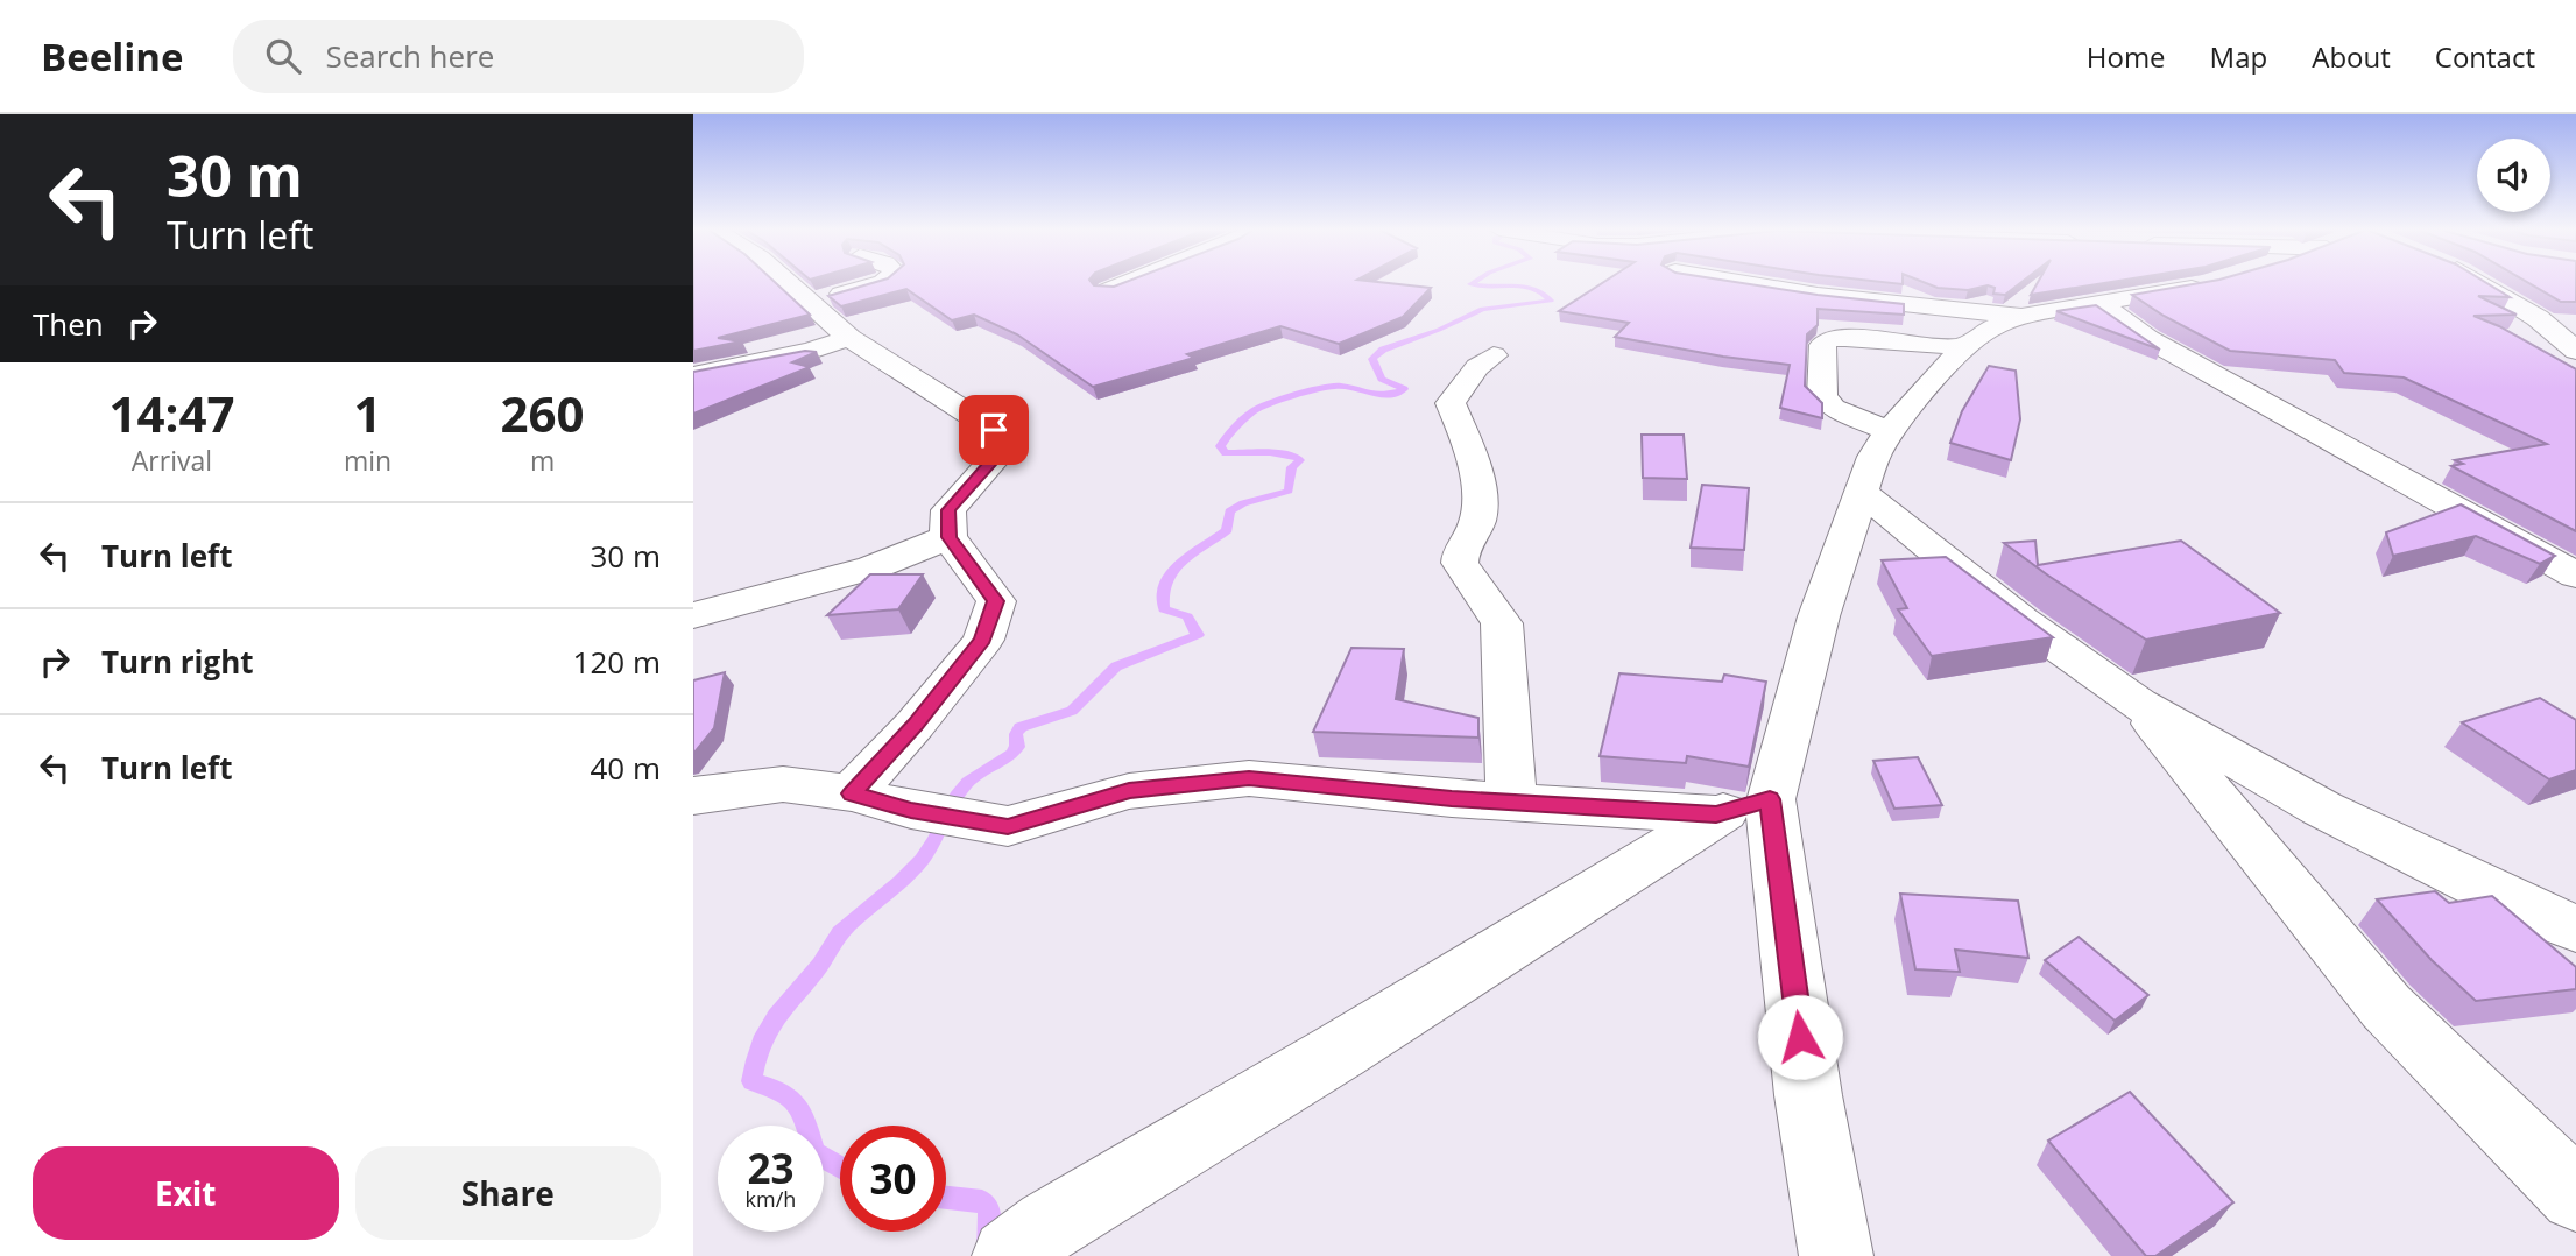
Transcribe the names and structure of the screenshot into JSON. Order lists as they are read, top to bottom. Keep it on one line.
{"page":{"header":"Beeline","search":"Search here","nav":["Home","Map","About","Contact"],"turn":["30 m","Turn left"],"then":"Then","eta":["14:47","Arrival","1","min","260","m"],"list":[{"name":"Turn left","value":"30 m"},{"name":"Turn right","value":"120 m"},{"name":"Turn left","value":"40 m"}],"speed":"23 km/h","limit":"30","buttons":["Exit","Share"]}}
